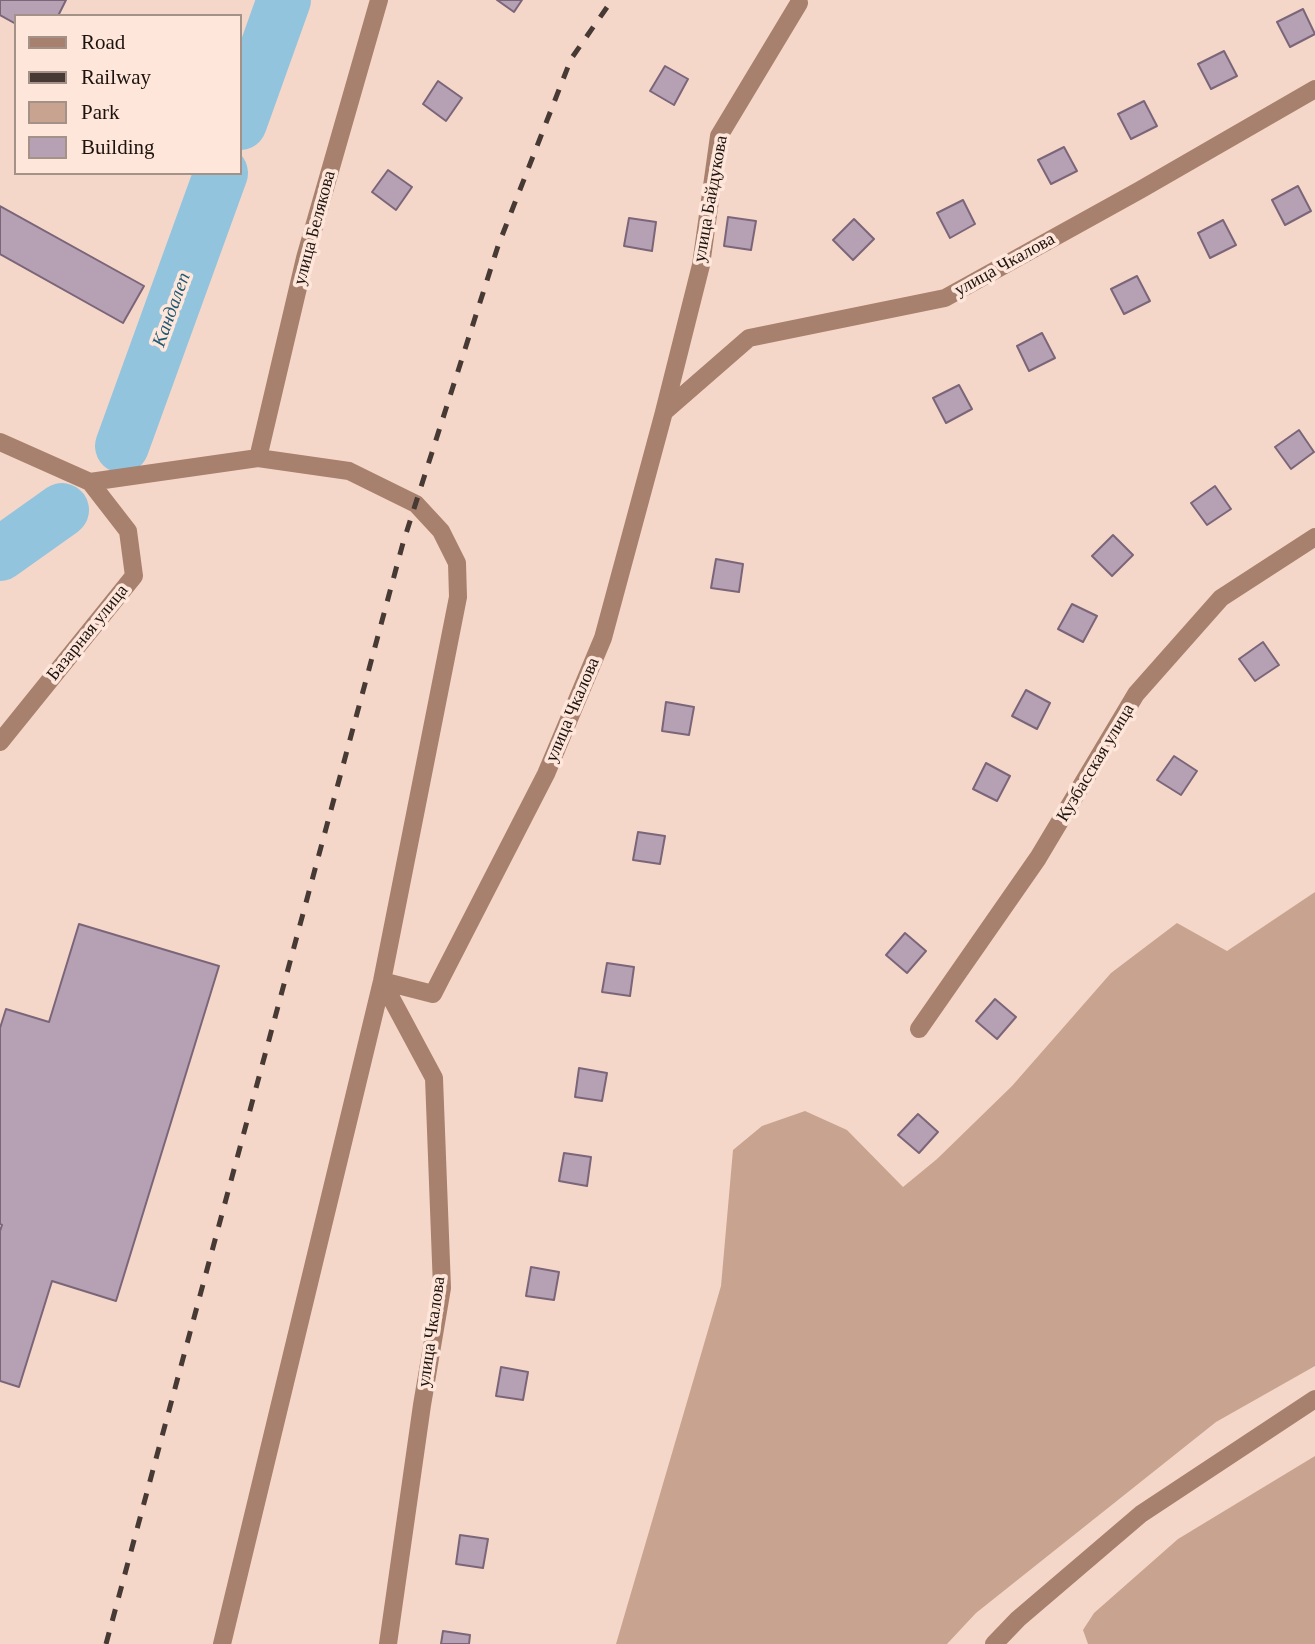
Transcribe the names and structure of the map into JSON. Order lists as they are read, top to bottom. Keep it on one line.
{"streets":{"street":["улица Байдукова","улица Белякова","улица Чкалова","Базарная улица","Кузбасская улица"]},"crossings":[["улица Байдукова","улица Чкалова"]],"water":["Кандалеп"],"legend":["Road","Railway","Park","Building"]}
